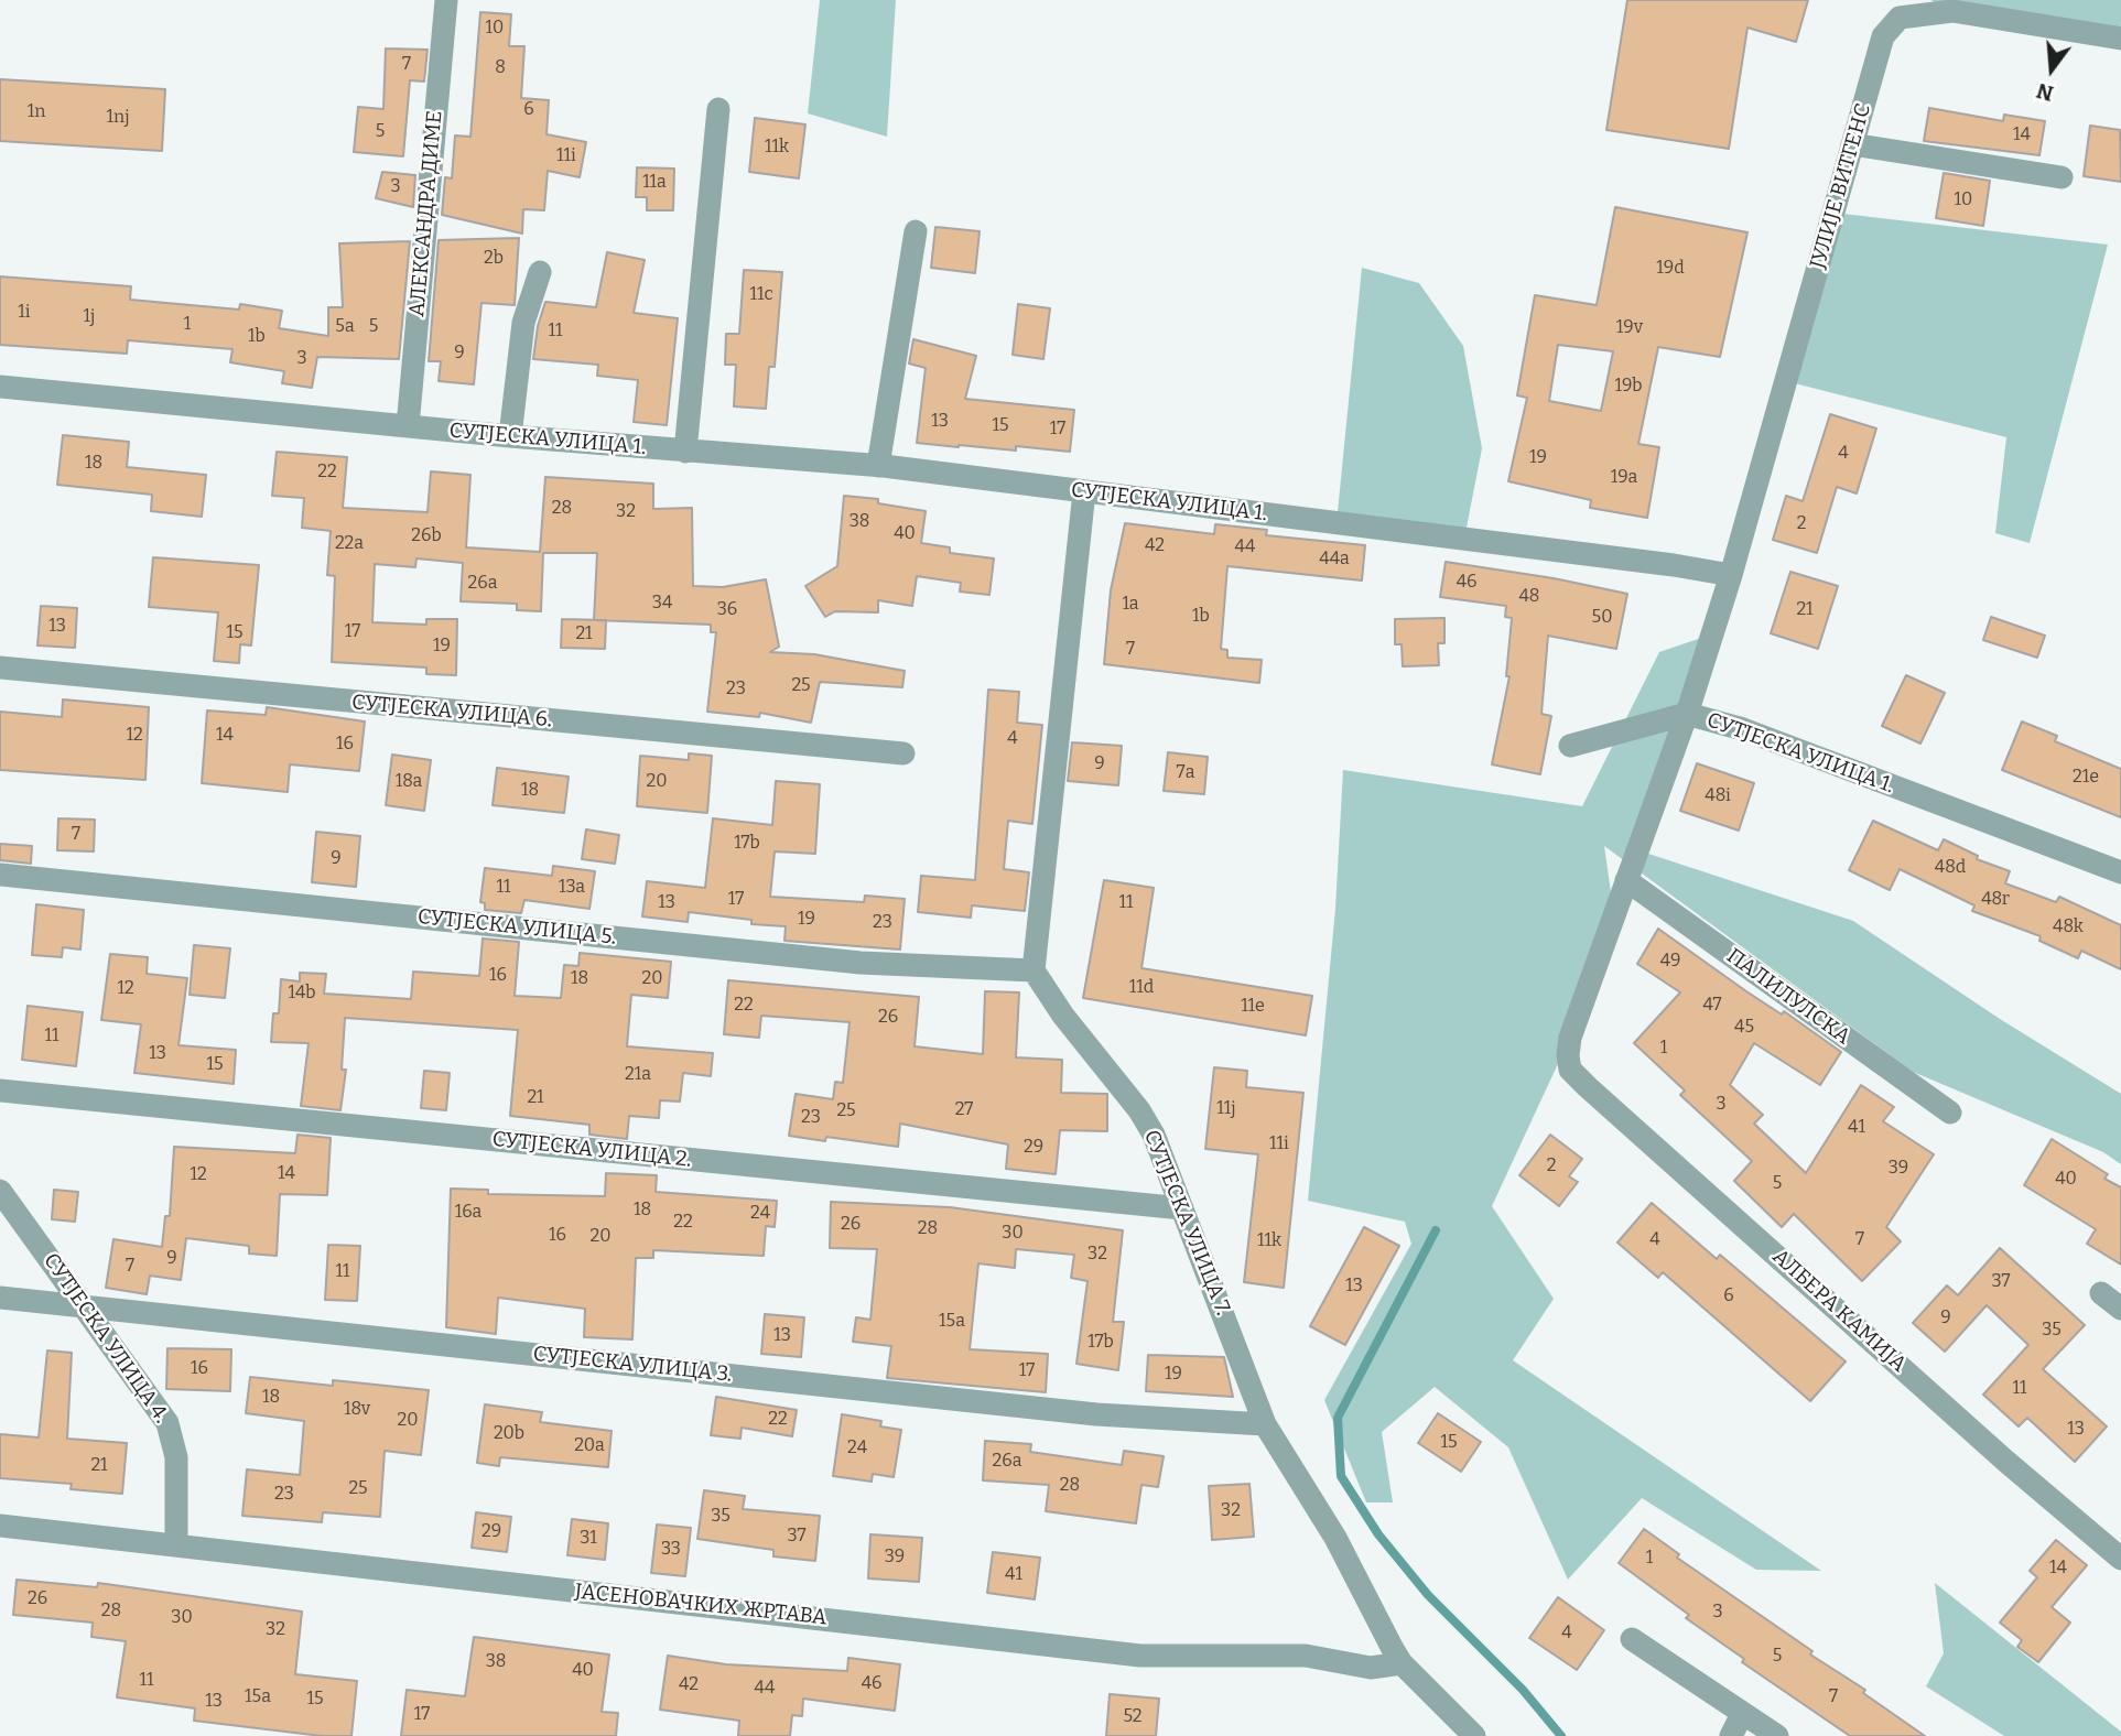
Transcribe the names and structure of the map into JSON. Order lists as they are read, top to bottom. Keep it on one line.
{"streets":{"street":["ЈУЛИЈЕ ВИТГЕНС","АЛЕКСАНДРА ДИМЕ","СУТЈЕСКА УЛИЦА 1.","СУТЈЕСКА УЛИЦА 6.","СУТЈЕСКА УЛИЦА 5.","ПАЛИЛУЛСКА","СУТЈЕСКА УЛИЦА 2.","СУТЈЕСКА УЛИЦА 7.","АЛБЕРА КАМИЈА","СУТЈЕСКА УЛИЦА 4.","СУТЈЕСКА УЛИЦА 3.","ЈАСЕНОВАЧКИХ ЖРТАВА"]},"crossings":[["ЈУЛИЈЕ ВИТГЕНС","СУТЈЕСКА УЛИЦА 1."],["АЛЕКСАНДРА ДИМЕ","СУТЈЕСКА УЛИЦА 1."],["СУТЈЕСКА УЛИЦА 5.","СУТЈЕСКА УЛИЦА 7."],["ПАЛИЛУЛСКА","АЛБЕРА КАМИЈА"],["СУТЈЕСКА УЛИЦА 2.","СУТЈЕСКА УЛИЦА 7."],["СУТЈЕСКА УЛИЦА 7.","СУТЈЕСКА УЛИЦА 3."],["СУТЈЕСКА УЛИЦА 7.","ЈАСЕНОВАЧКИХ ЖРТАВА"],["СУТЈЕСКА УЛИЦА 4.","СУТЈЕСКА УЛИЦА 3."],["СУТЈЕСКА УЛИЦА 4.","ЈАСЕНОВАЧКИХ ЖРТАВА"]],"house_numbers":["10","7","8","6","1n","1nj","5","14","11k","11i","11a","3","10","2b","19d","11c","1i","1j","1","5a","5","19v","11","1b","9","3","19b","13","15","17","4","19","18","22","19a","28","32","38","2","40","26b","22a","42","44","44a","46","26a","48","34","1a","36","21","1b","50","13","17","15","21","19","7","25","23","12","14","4","16","9","7a","21e","18a","20","18","48i","7","17b","9","48d","11","13a","17","48r","13","11","19","23","48k","49","16","18","20","11d","12","14b","22","47","11e","26","45","11","1","13","15","21a","21","3","11j","27","25","23","41","11i","29","2","39","14","12","40","5","18","16a","24","22","26","28","30","16","20","4","7","11k","32","9","7","11","37","13","6","9","15a","35","13","17b","16","17","19","11","18","18v","22","20","13","20b","15","20a","24","26a","21","28","25","23","32","35","29","37","31","33","39","1","14","41","26","28","3","30","32","4","5","38","40","11","46","42","44","15a","7","15","13","17","52"],"north":"bottom"}
